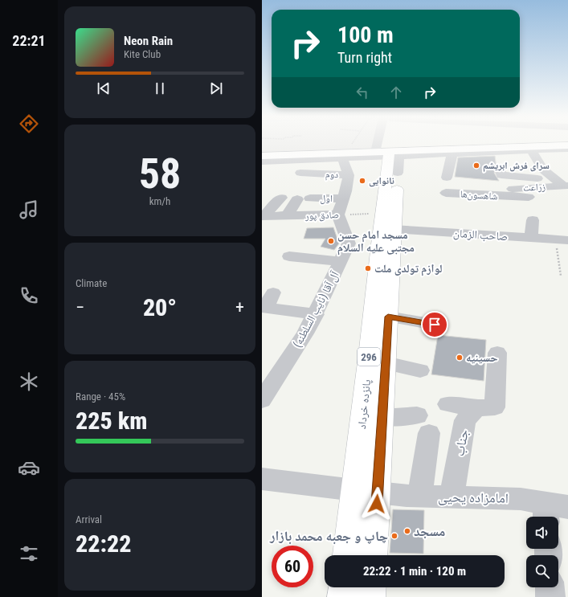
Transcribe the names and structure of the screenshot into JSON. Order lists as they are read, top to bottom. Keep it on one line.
{"streets":{"main road":["296","پانزده خرداد"],"street":["دوم","زراعت","شاهسون‌ها","اول","صادق پور","صاحب الزمان","آل آقا (نایب السلطنه)","جناب","امامزاده یحیی"]},"crossings":[["زراعت","شاهسون‌ها"],["اول","صادق پور"],["اول","آل آقا (نایب السلطنه)"],["صادق پور","صاحب الزمان"],["صادق پور","آل آقا (نایب السلطنه)"],["صادق پور","پانزده خرداد"],["صاحب الزمان","پانزده خرداد"],["پانزده خرداد","امامزاده یحیی"],["جناب","امامزاده یحیی"]],"places":["سرای فرش ابریشم","نانوایی","مسجد امام حسن مجتبی علیه السلام","لوازم تولدی ملت","حسینیه","مسجد","چاپ و جعبه محمد بازار"],"page":{"tabs":"22:21","turn":["100 m","Turn right"],"song":["Neon Rain","Kite Club"],"tile":[["58","km/h"],"Climate",["Range · 45%","225 km"],["Arrival","22:22"]],"heat":["−","20°","+"],"limit":"60","trip":"22:22 · 1 min · 120 m"}}
